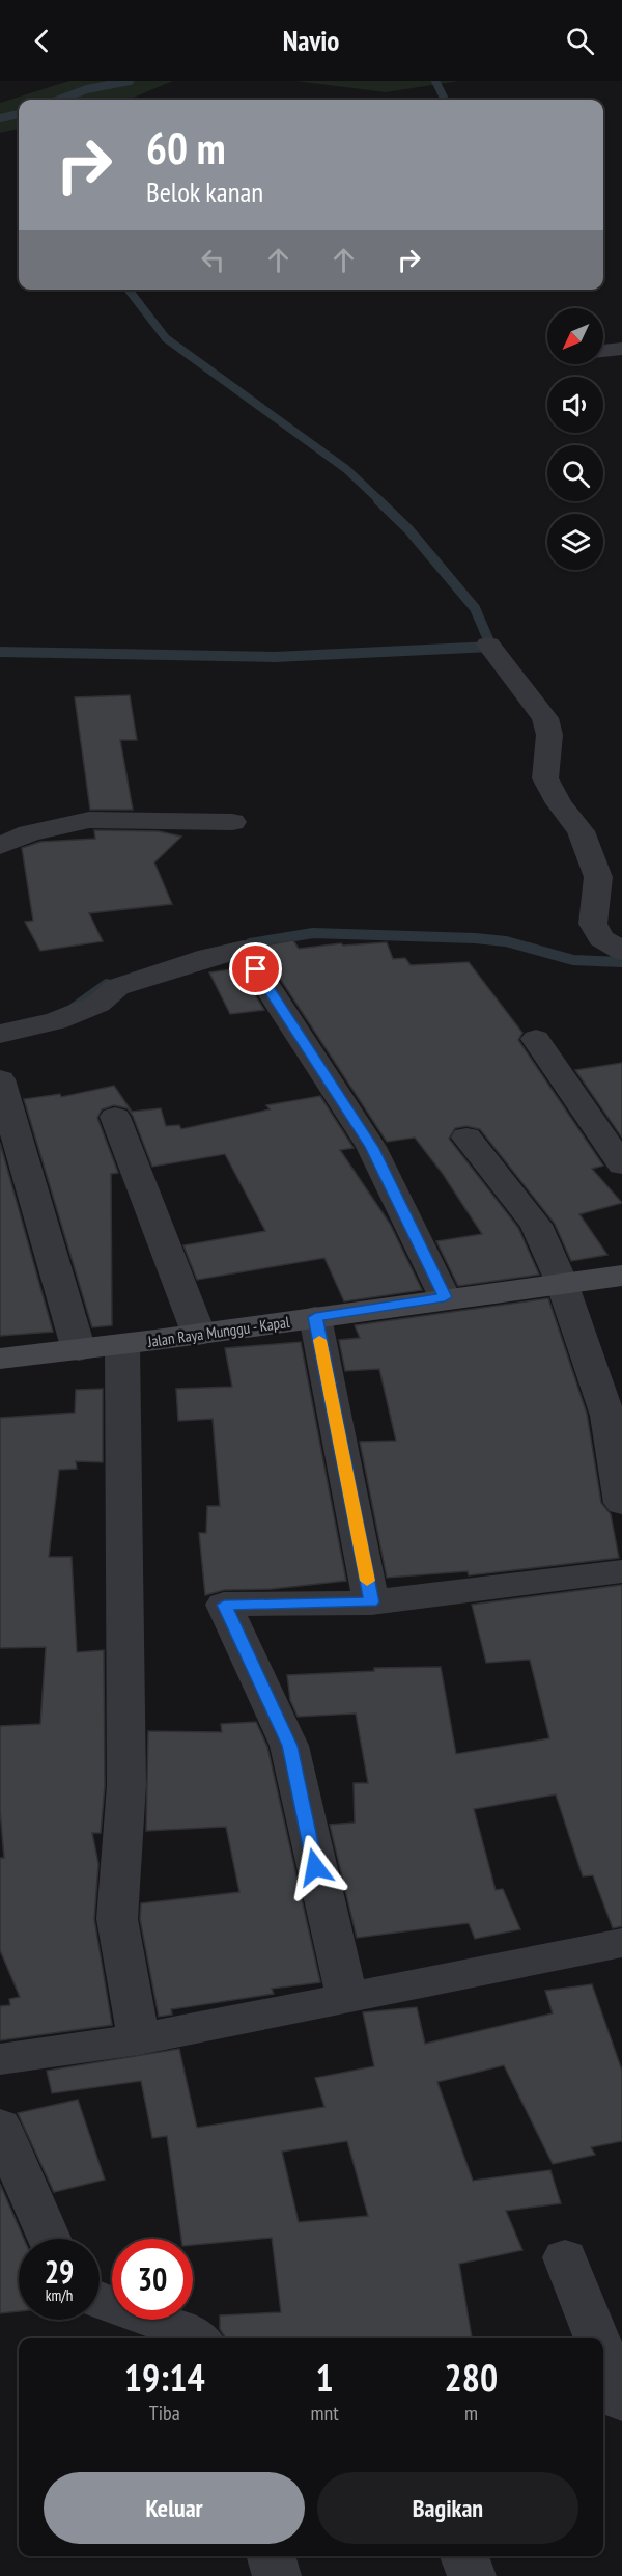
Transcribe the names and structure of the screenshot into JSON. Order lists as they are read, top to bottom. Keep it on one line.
{"streets":{"street":["Jalan Raya Munggu - Kapal"]},"north":"bottom left","page":{"header":"Navio","turn":["60 m","Belok kanan"],"speed":"29 km/h","limit":"30","eta":["19:14","Tiba","1","mnt","280","m"],"buttons":["Keluar","Bagikan"]}}
